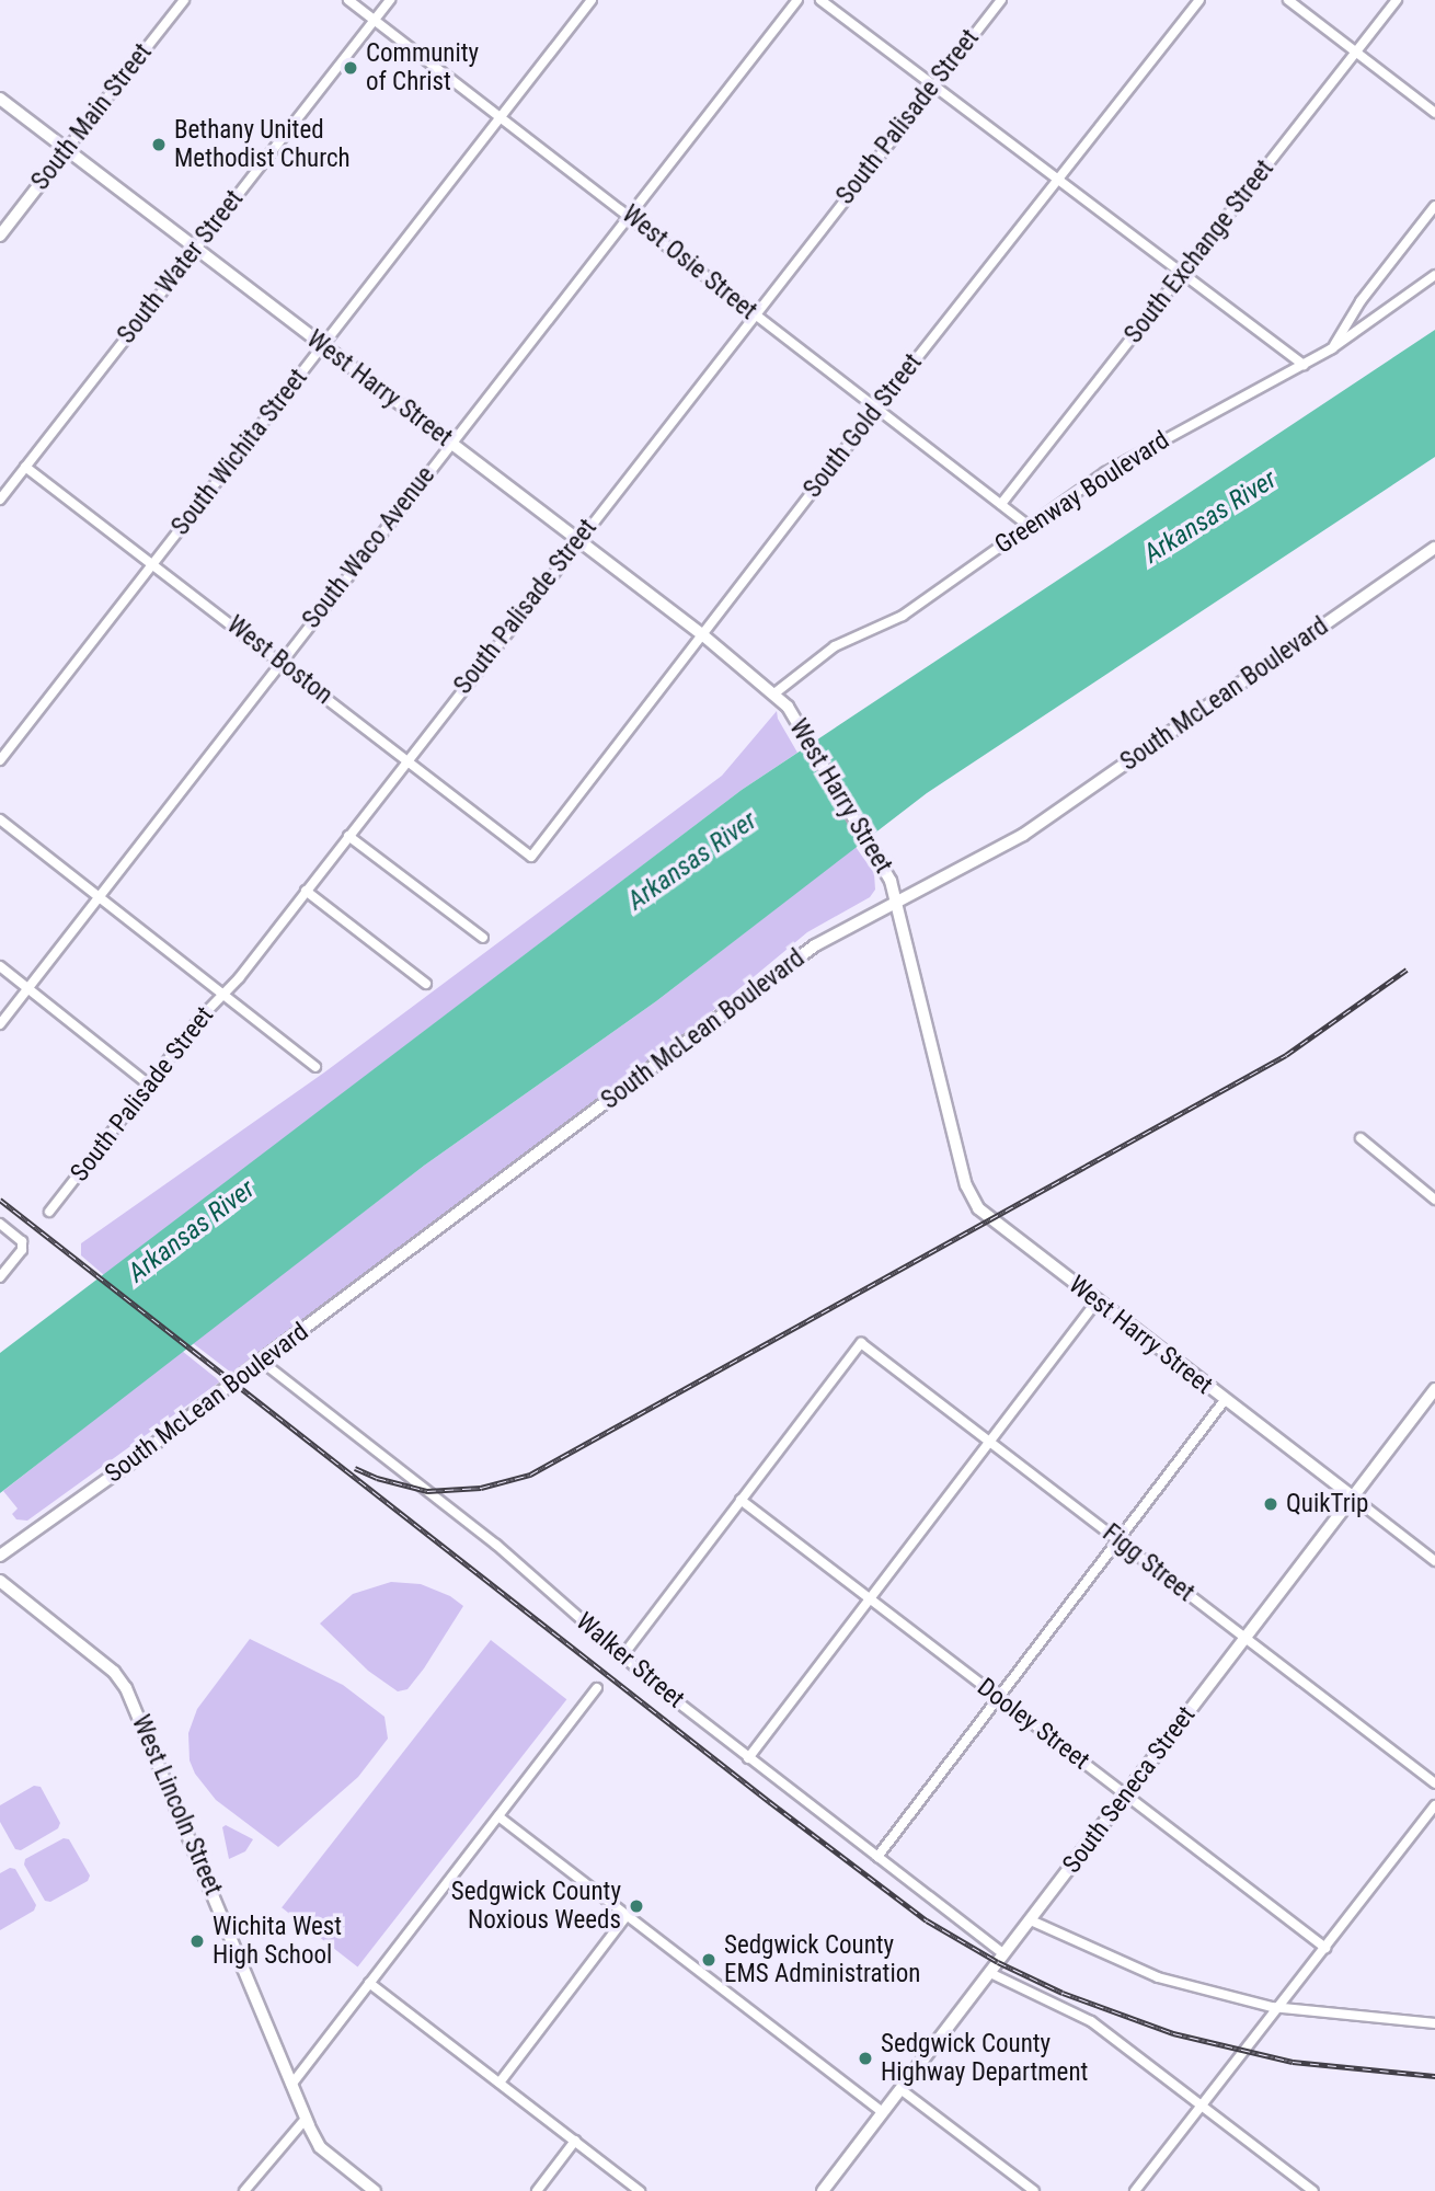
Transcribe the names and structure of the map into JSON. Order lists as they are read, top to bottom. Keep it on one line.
{"streets":{"street":["South Main Street","South Palisade Street","South Exchange Street","West Osie Street","South Water Street","West Harry Street","South Gold Street","South Wichita Street","Greenway Boulevard","South Waco Avenue","West Boston","South McLean Boulevard","Figg Street","Walker Street","Dooley Street","South Seneca Street","West Lincoln Street"]},"crossings":[["South Main Street","West Harry Street"],["South Palisade Street","West Osie Street"],["South Palisade Street","West Harry Street"],["South Palisade Street","West Boston"],["South Exchange Street","West Osie Street"],["West Osie Street","South Water Street"],["West Osie Street","South Gold Street"],["West Osie Street","South Wichita Street"],["West Osie Street","Greenway Boulevard"],["West Osie Street","South Waco Avenue"],["South Water Street","West Harry Street"],["South Water Street","West Boston"],["West Harry Street","South Gold Street"],["West Harry Street","South Wichita Street"],["West Harry Street","Greenway Boulevard"],["West Harry Street","South Waco Avenue"],["West Harry Street","South McLean Boulevard"],["West Harry Street","South Seneca Street"],["South Gold Street","West Boston"],["South Wichita Street","West Boston"],["South Waco Avenue","West Boston"],["South McLean Boulevard","Walker Street"],["Figg Street","Dooley Street"],["Figg Street","South Seneca Street"],["Walker Street","South Seneca Street"],["Dooley Street","South Seneca Street"]],"water":["Arkansas River"],"places":["Community of Christ","Bethany United Methodist Church","QuikTrip","Sedgwick County Noxious Weeds","Wichita West High School","Sedgwick County EMS Administration","Sedgwick County Highway Department"]}
